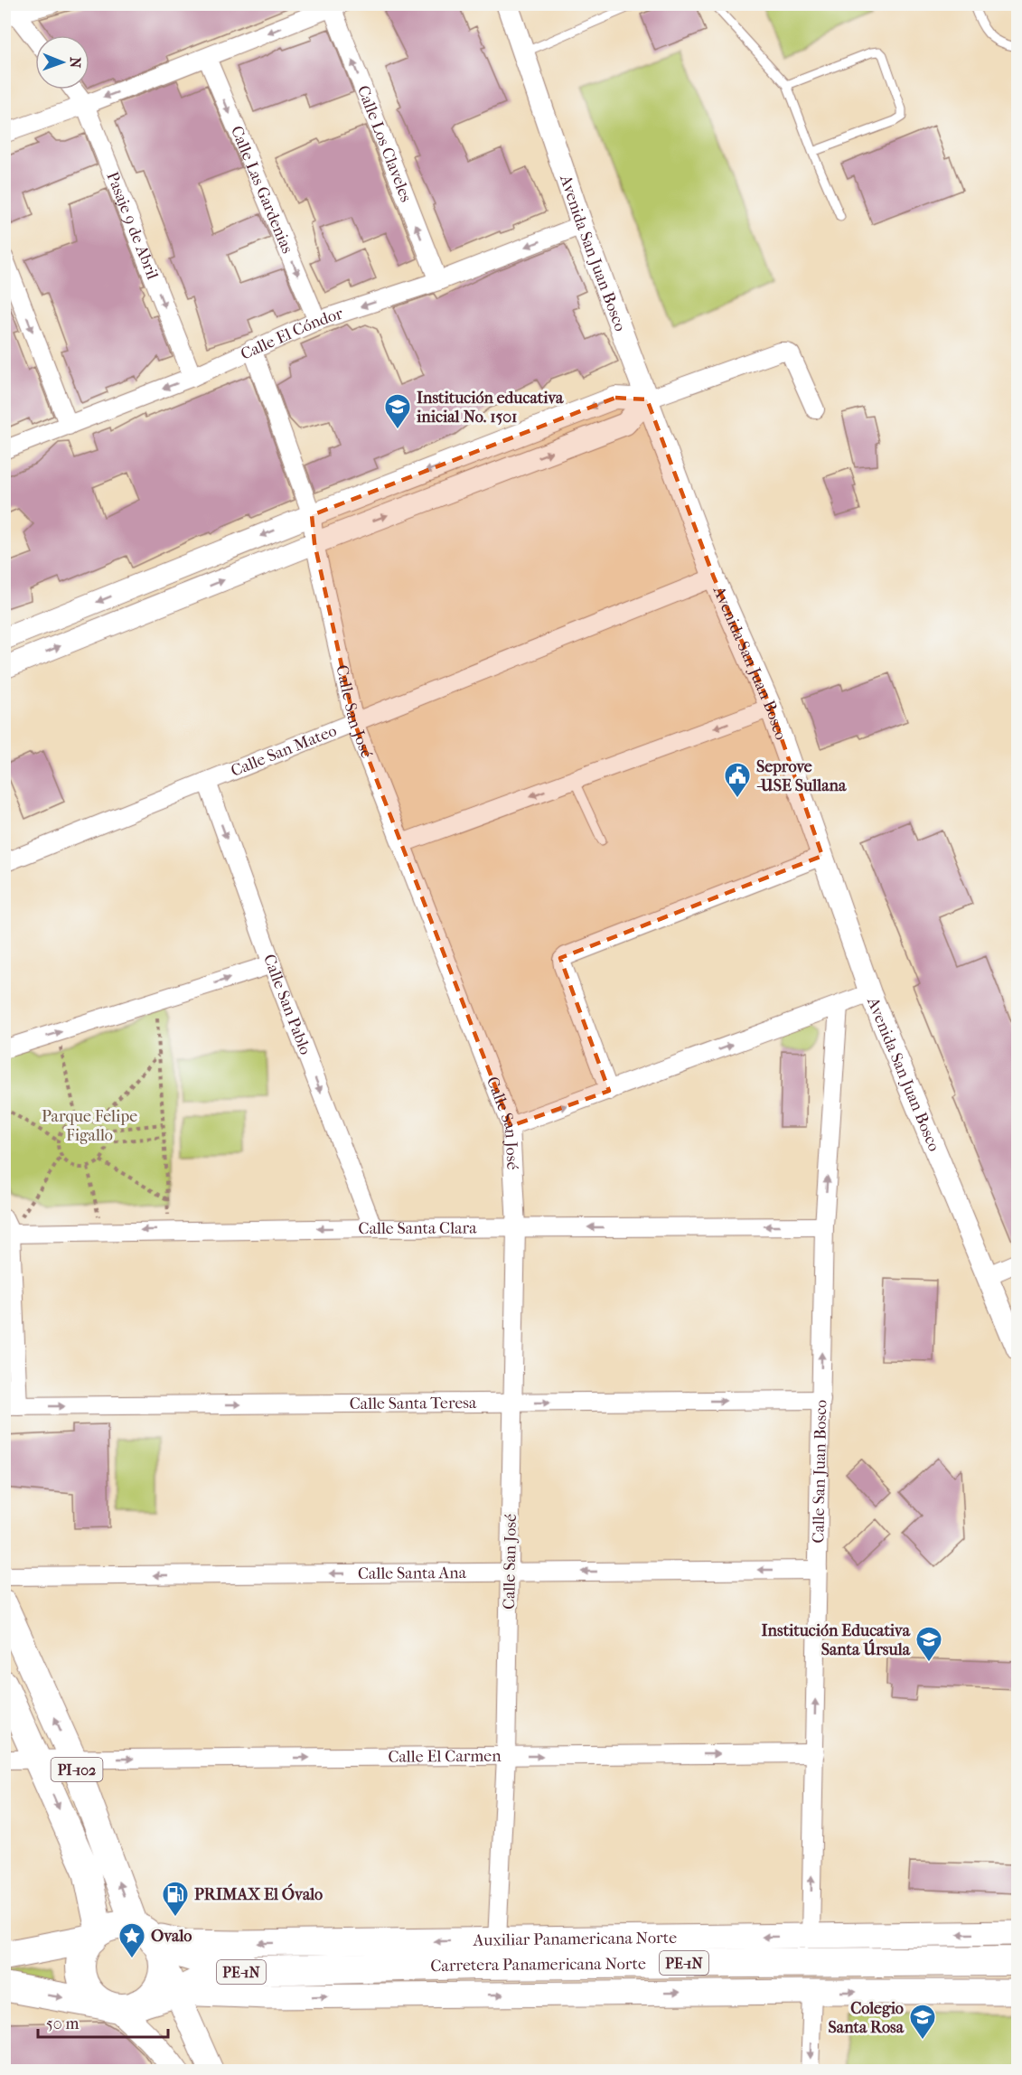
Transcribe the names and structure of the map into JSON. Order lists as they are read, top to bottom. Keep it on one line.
{"streets":{"highway":["PE-1N","Carretera Panamericana Norte"],"main road":["PI-102","Auxiliar Panamericana Norte"],"street":["Calle Los Claveles","Calle Las Gardenias","Pasaje 9 de Abril","Avenida San Juan Bosco","Calle El Cóndor","Calle San José","Calle San Mateo","Calle San Pablo","Calle Santa Clara","Calle Santa Teresa","Calle San Juan Bosco","Calle Santa Ana","Calle El Carmen"]},"crossings":[["Calle Los Claveles","Calle El Cóndor"],["Calle Las Gardenias","Calle El Cóndor"],["Pasaje 9 de Abril","Calle El Cóndor"],["Avenida San Juan Bosco","Calle El Cóndor"],["Avenida San Juan Bosco","Calle San Mateo"],["Calle El Cóndor","Calle San José"],["Calle San José","Calle San Mateo"],["Calle San José","Calle Santa Clara"],["Calle San José","Calle Santa Teresa"],["Calle San José","Calle Santa Ana"],["Calle San José","Calle El Carmen"],["Calle San José","Auxiliar Panamericana Norte"],["Calle San Mateo","Calle San Pablo"],["Calle San Pablo","Calle Santa Clara"],["Calle Santa Clara","Calle San Juan Bosco"],["Calle Santa Teresa","Calle San Juan Bosco"],["Calle San Juan Bosco","Calle Santa Ana"],["Calle San Juan Bosco","Calle El Carmen"],["Calle San Juan Bosco","Auxiliar Panamericana Norte"],["Calle El Carmen","PI-102"],["PI-102","Auxiliar Panamericana Norte"],["PI-102","PE-1N"],["PI-102","Carretera Panamericana Norte"],["Auxiliar Panamericana Norte","PE-1N"],["Auxiliar Panamericana Norte","Carretera Panamericana Norte"],["PE-1N","Carretera Panamericana Norte"]],"one_way":["Calle Los Claveles","Calle Las Gardenias","Calle El Cóndor","Calle San Pablo","Calle Santa Clara","Calle Santa Teresa","Calle San Juan Bosco","Calle Santa Ana","Calle El Carmen"],"parks":["Parque Felipe Figallo"],"places":{"school or university":["Institución educativa inicial No. 1501","Institución Educativa Santa Úrsula","Colegio Santa Rosa"],"public building":["Seprove -USE Sullana"],"fuel station":["PRIMAX El Óvalo"],"place":["Ovalo"]},"scale_bar":"50 m","north":"right"}
